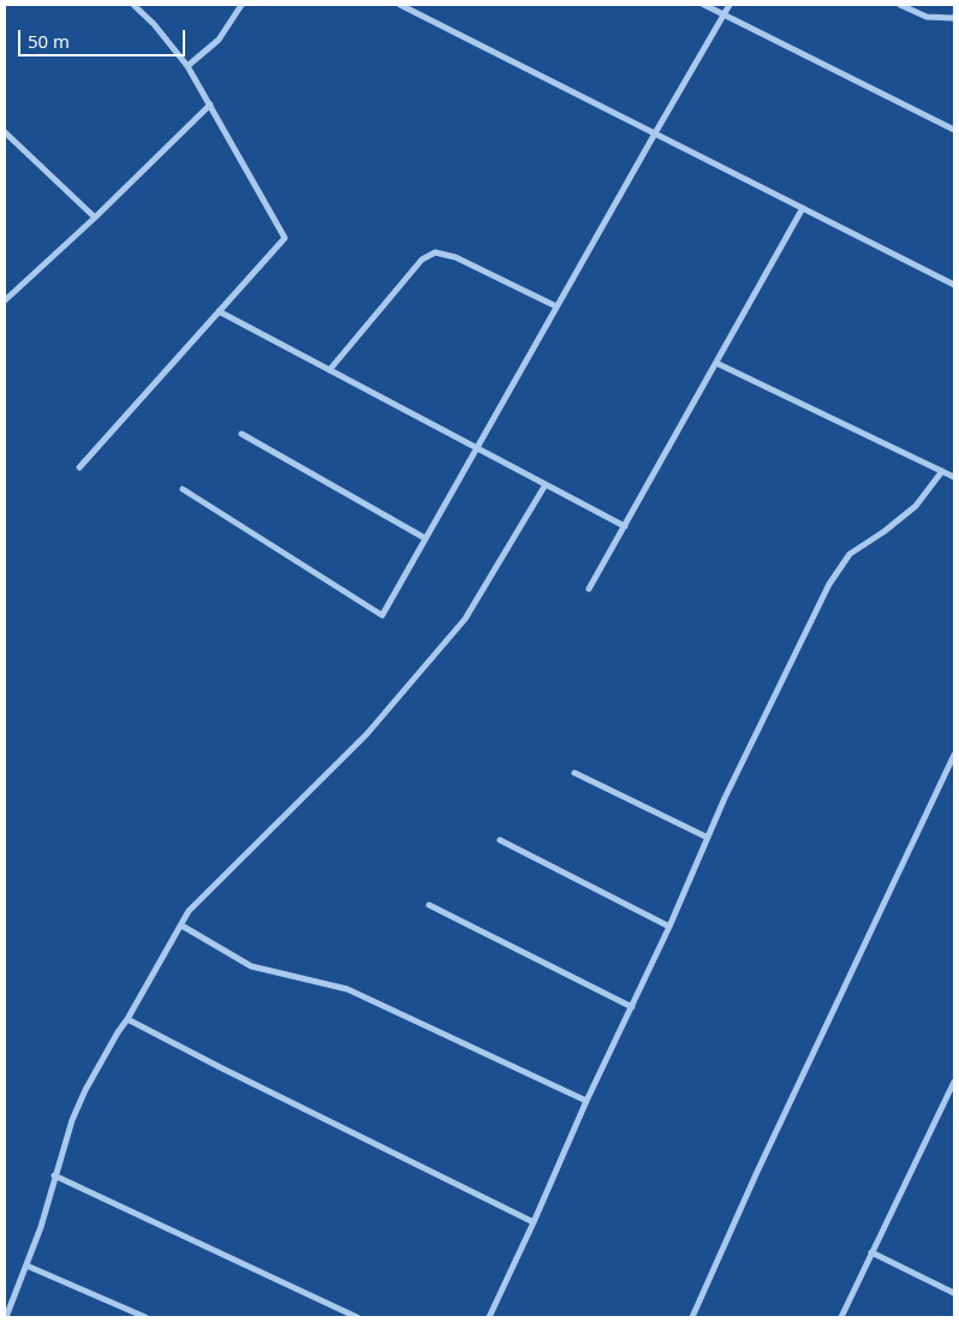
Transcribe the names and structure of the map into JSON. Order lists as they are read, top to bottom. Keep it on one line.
{"scale_bar":"50 m"}
